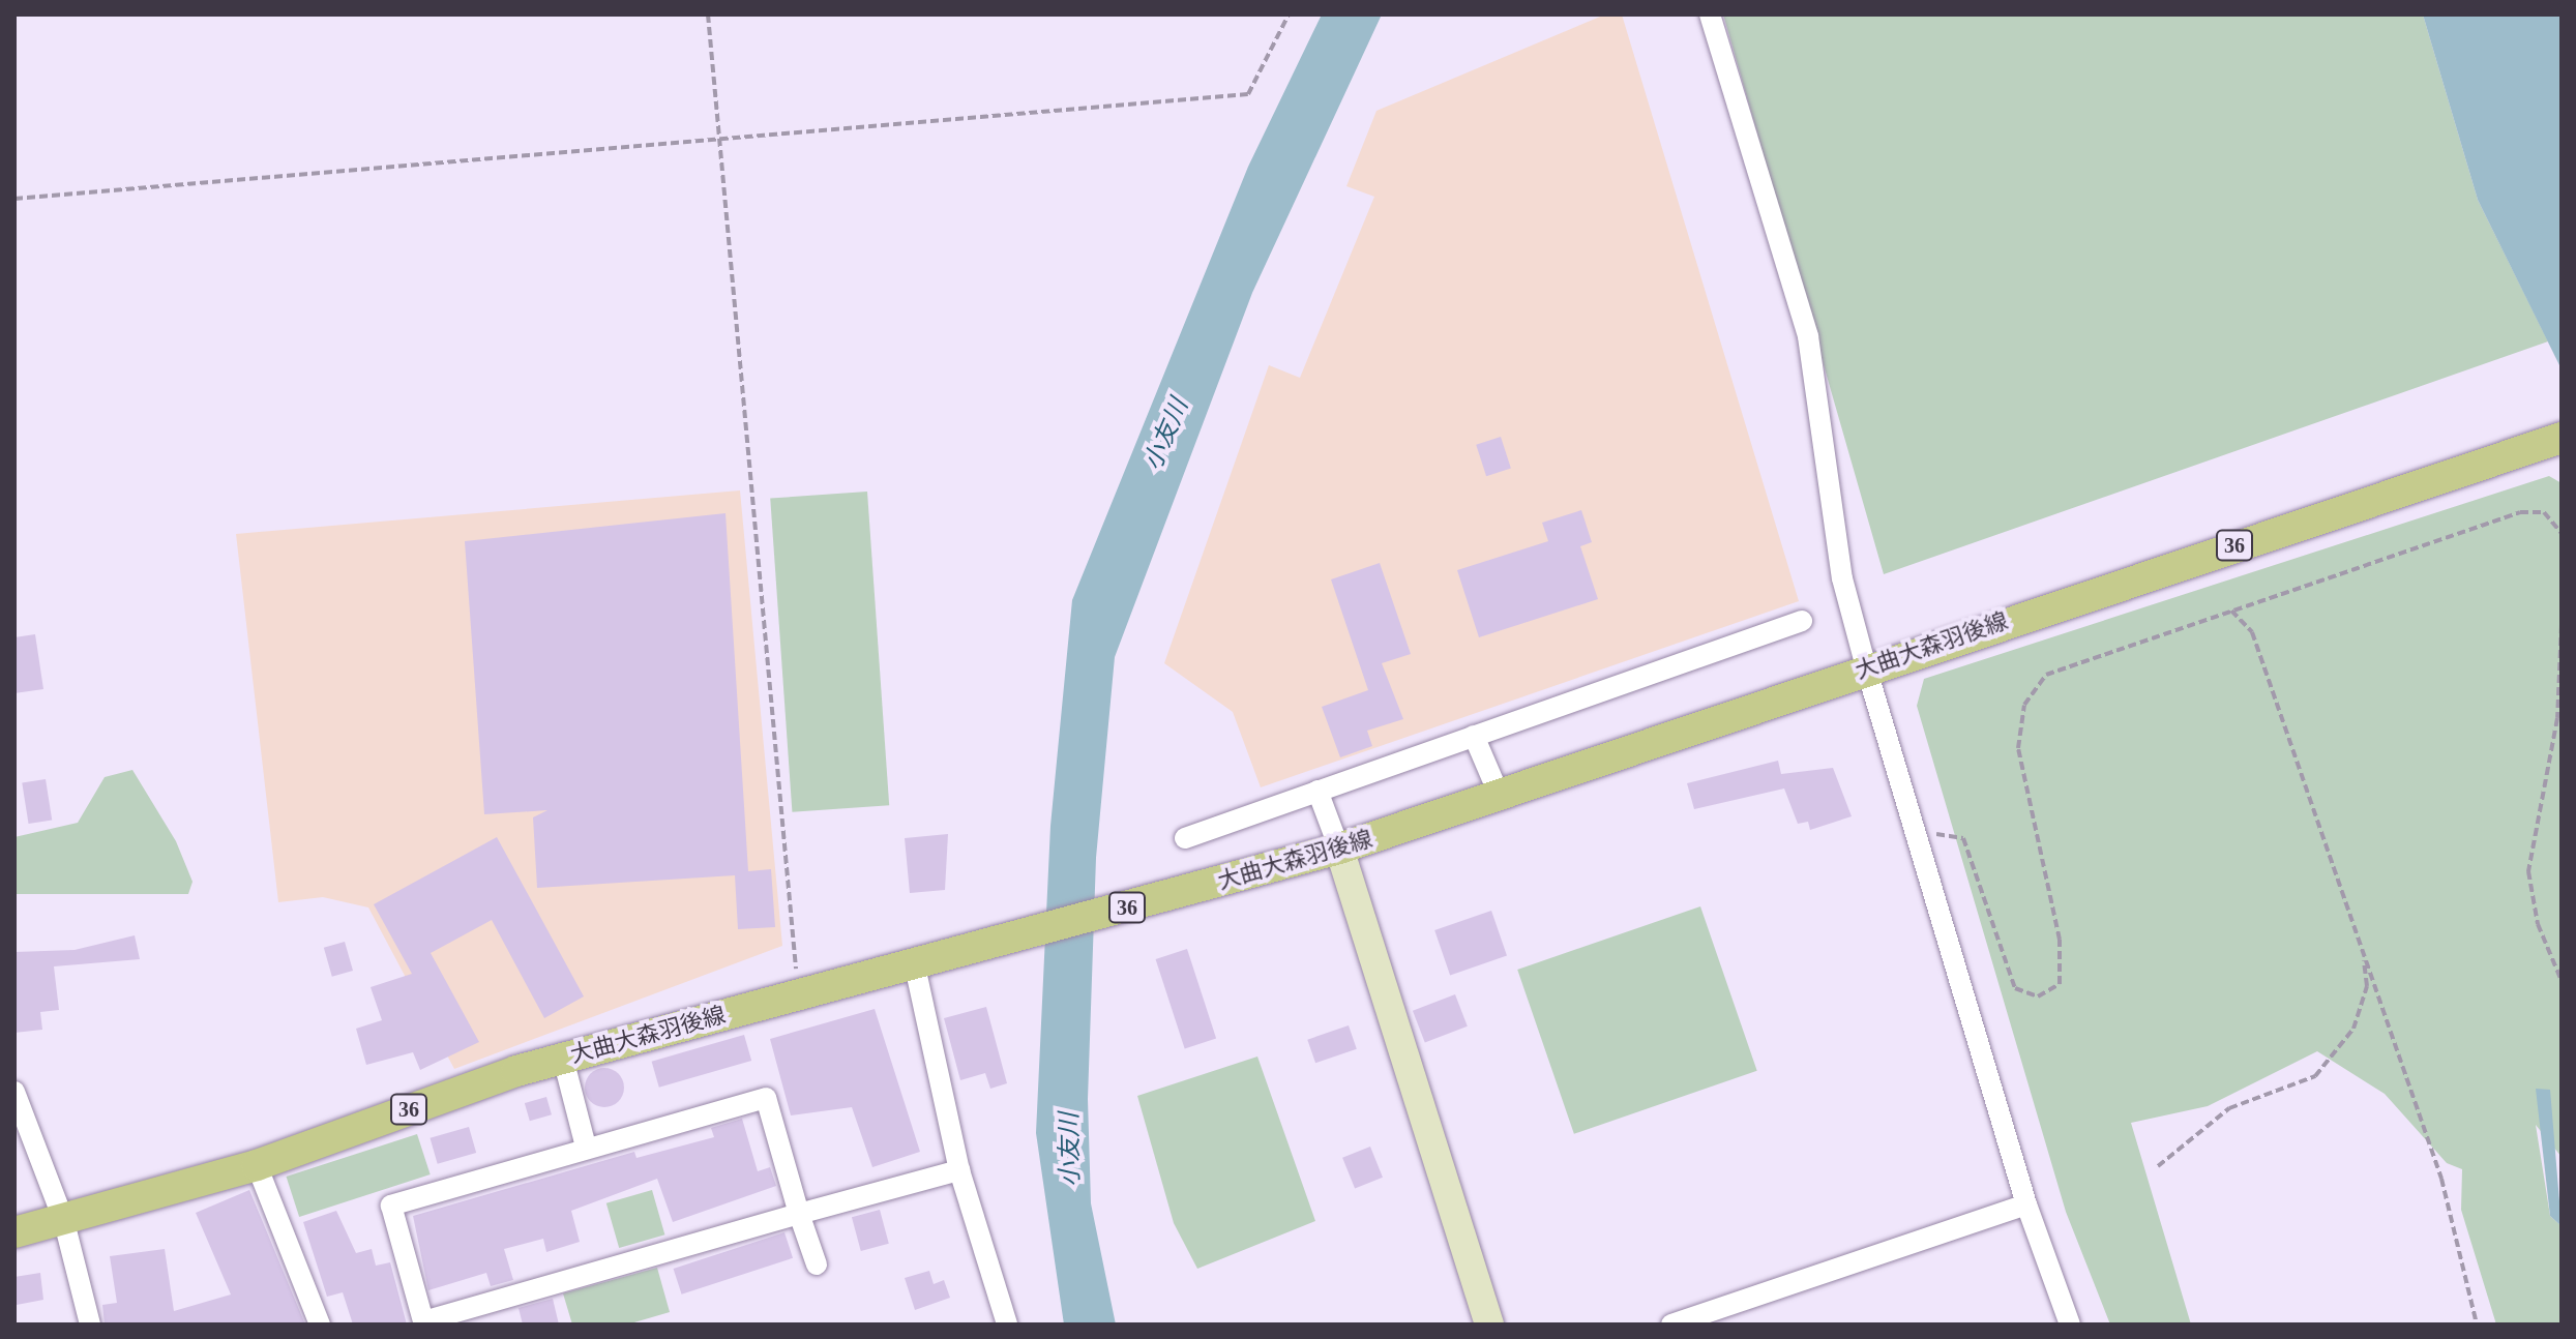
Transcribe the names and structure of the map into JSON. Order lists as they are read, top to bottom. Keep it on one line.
{"streets":{"main road":["36","大曲大森羽後線"]},"water":["小友川"]}
